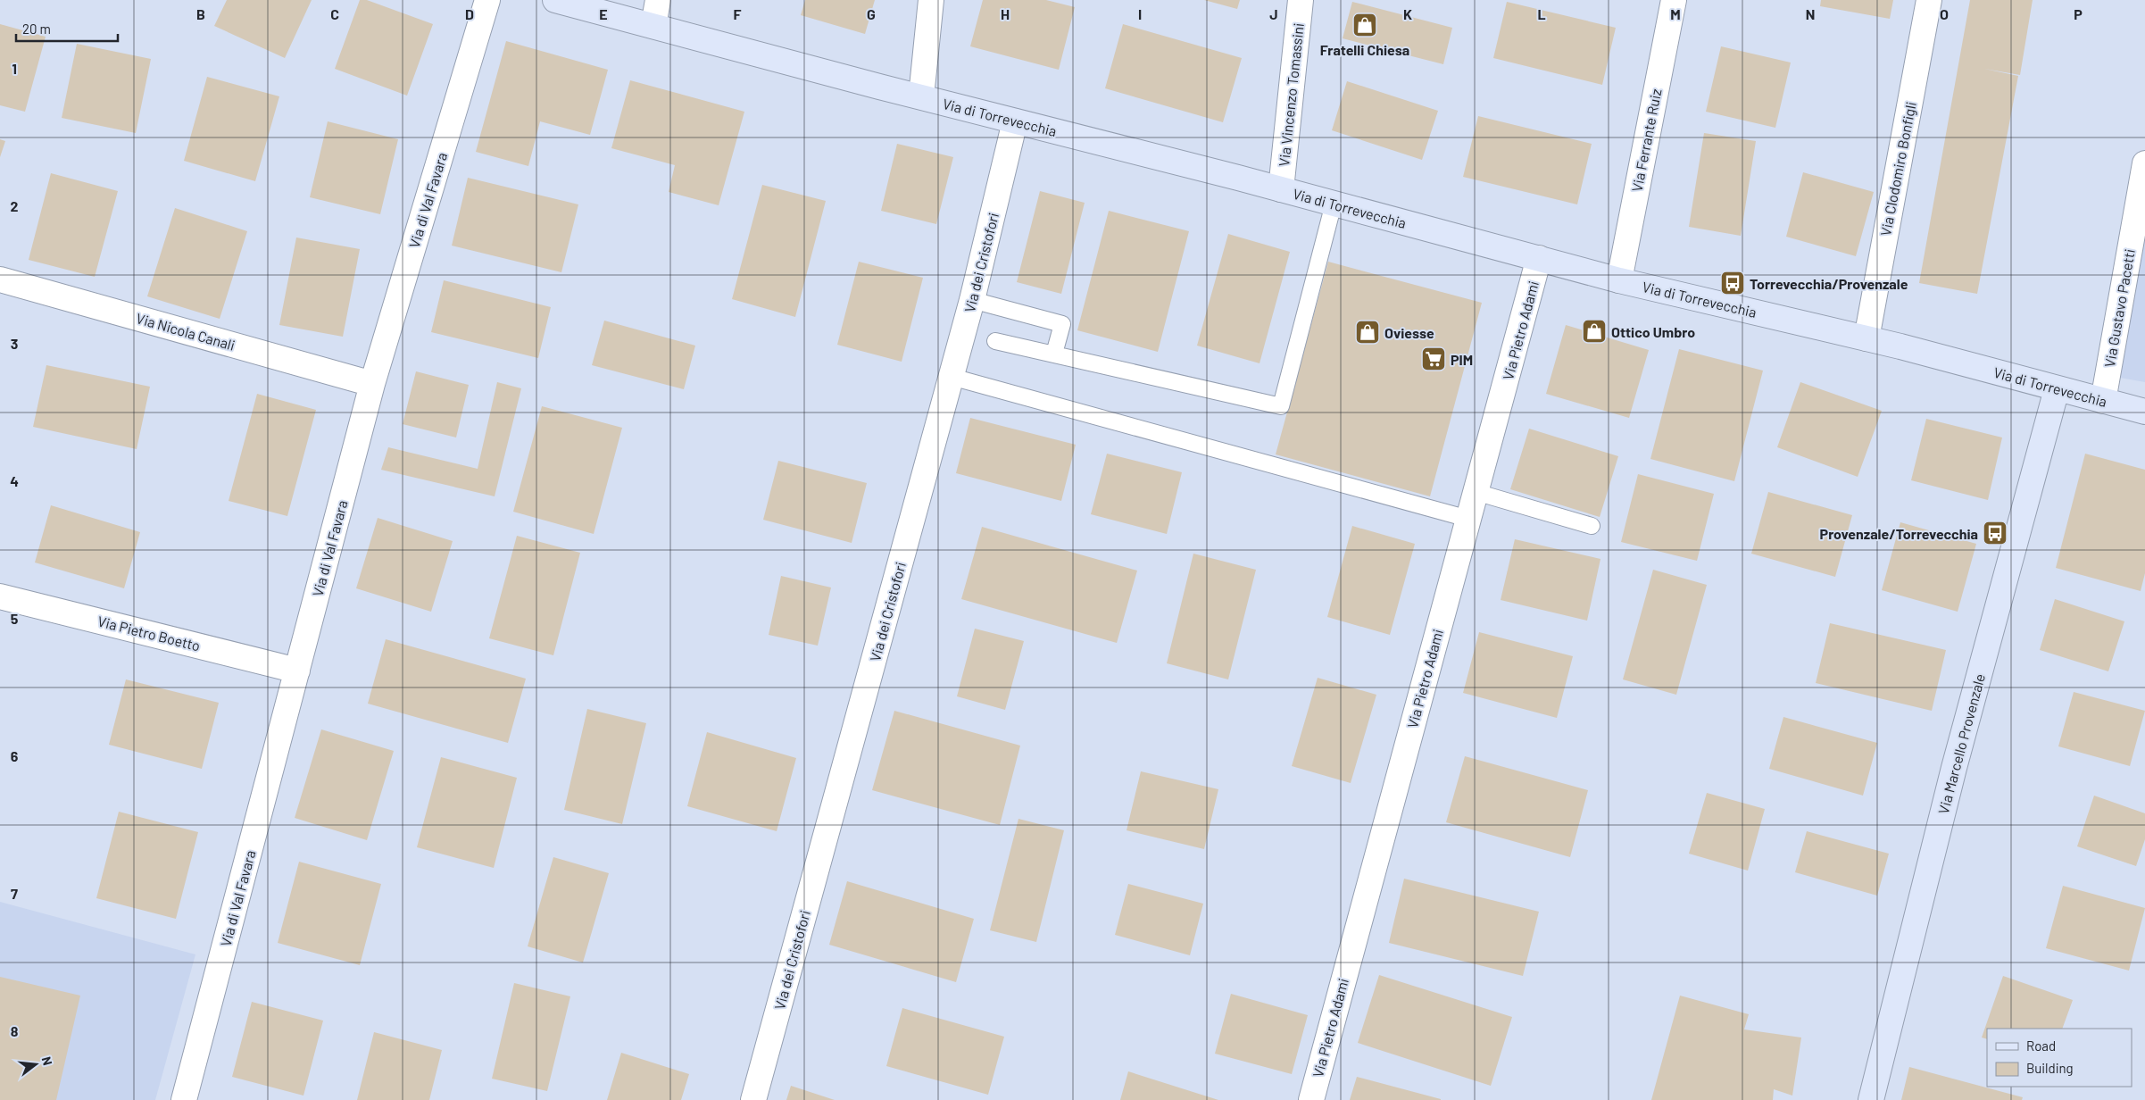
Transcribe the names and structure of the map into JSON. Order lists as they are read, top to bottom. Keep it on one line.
{"streets":{"main road":["Via di Torrevecchia","Via Marcello Provenzale"],"street":["Via Vincenzo Tomassini","Via Ferrante Ruiz","Via Clodomiro Bonfigli","Via di Val Favara","Via dei Cristofori","Via Gustavo Pacetti","Via Pietro Adami","Via Nicola Canali","Via Pietro Boetto"]},"crossings":[["Via Vincenzo Tomassini","Via di Torrevecchia"],["Via di Torrevecchia","Via Ferrante Ruiz"],["Via di Torrevecchia","Via Clodomiro Bonfigli"],["Via di Torrevecchia","Via dei Cristofori"],["Via di Torrevecchia","Via Gustavo Pacetti"],["Via di Torrevecchia","Via Pietro Adami"],["Via di Torrevecchia","Via Marcello Provenzale"],["Via di Val Favara","Via Nicola Canali"],["Via di Val Favara","Via Pietro Boetto"]],"places":{"shop":["Fratelli Chiesa","Ottico Umbro","Oviesse"],"bus stop":["Torrevecchia/Provenzale","Provenzale/Torrevecchia"],"supermarket":["PIM"]},"legend":["Road","Building"],"scale_bar":"20 m","north":"right","grid":{"columns":["B","C","D","E","F","G","H","I","J","K","L","M","N","O","P"],"rows":["1","2","3","4","5","6","7","8"]}}
